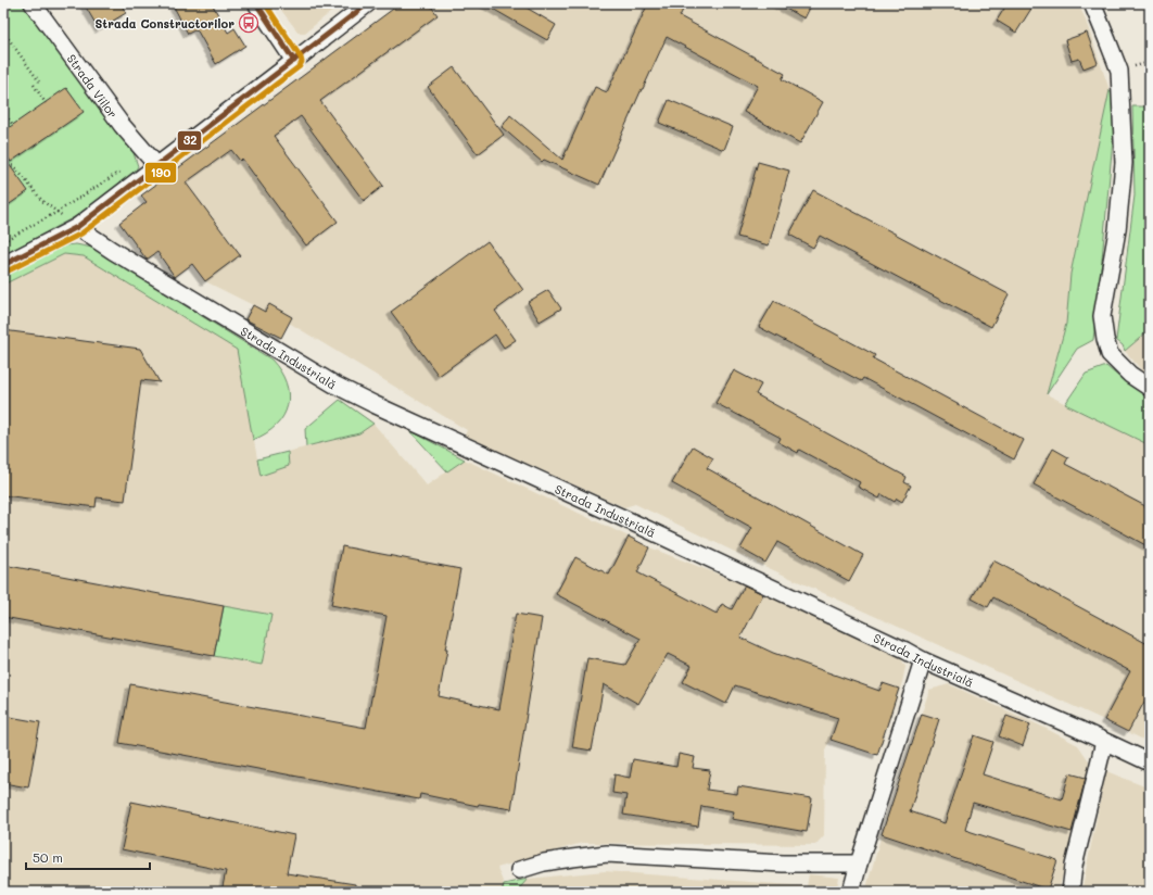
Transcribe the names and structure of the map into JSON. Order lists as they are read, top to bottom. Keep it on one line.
{"streets":{"street":["Strada Viilor","Strada Industrială"]},"places":{"bus stop":["Strada Constructorilor"]},"lines":["transit line 32","transit line 190"],"scale_bar":"50 m"}
